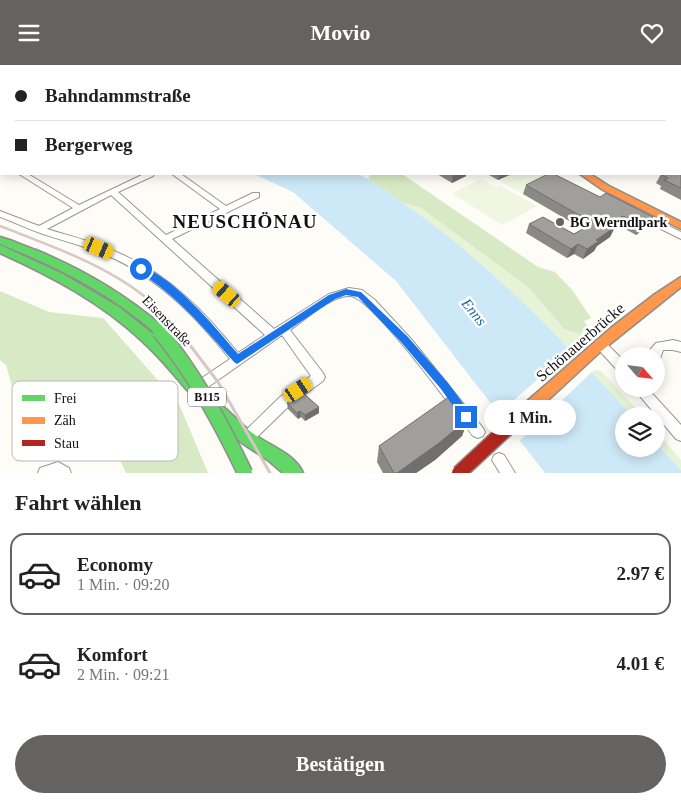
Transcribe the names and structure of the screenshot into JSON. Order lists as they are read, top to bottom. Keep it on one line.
{"streets":{"main road":["Eisenstraße","Schönauerbrücke","B115"]},"districts":["NEUSCHÖNAU"],"water":["Enns"],"places":["BG Werndlpark"],"legend":["Frei","Zäh","Stau"],"north":"bottom right","page":{"header":"Movio","banner":["Bahndammstraße","Bergerweg"],"bubble":"1 Min.","heading":"Fahrt wählen","list":[{"name":"Economy","note":"1 Min. · 09:20","value":"2.97 €"},{"name":"Komfort","note":"2 Min. · 09:21","value":"4.01 €"}],"buttons":"Bestätigen"}}
